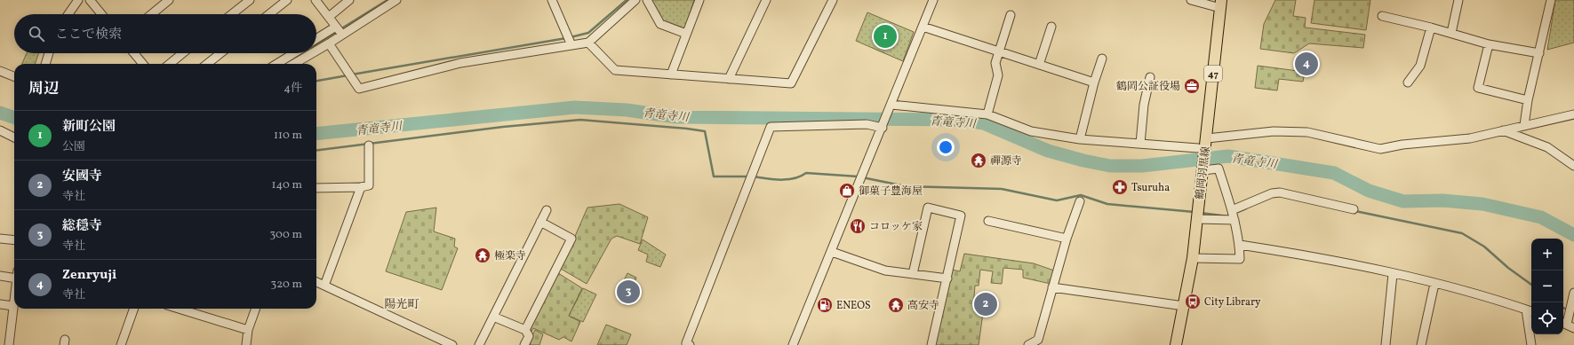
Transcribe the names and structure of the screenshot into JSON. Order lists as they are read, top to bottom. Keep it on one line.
{"streets":{"main road":["47","鶴岡羽黒線"]},"districts":["陽光町"],"water":["青竜寺川"],"places":{"office":["鶴岡公証役場"],"temple":["禪源寺","極楽寺","高安寺"],"pharmacy":["Tsuruha"],"shop":["御菓子豊海屋"],"restaurant":["コロッケ家"],"bus stop":["City Library"],"fuel station":["ENEOS"]},"page":{"search":"ここで検索","pins":["1","4","3","2"],"heading":["周辺","4件"],"list":[{"mark":"1","name":"新町公園","note":"公園","value":"110 m"},{"mark":"2","name":"安國寺","note":"寺社","value":"140 m"},{"mark":"3","name":"総穏寺","note":"寺社","value":"300 m"},{"mark":"4","name":"Zenryuji","note":"寺社","value":"320 m"}],"map_buttons":["+","−"]}}
